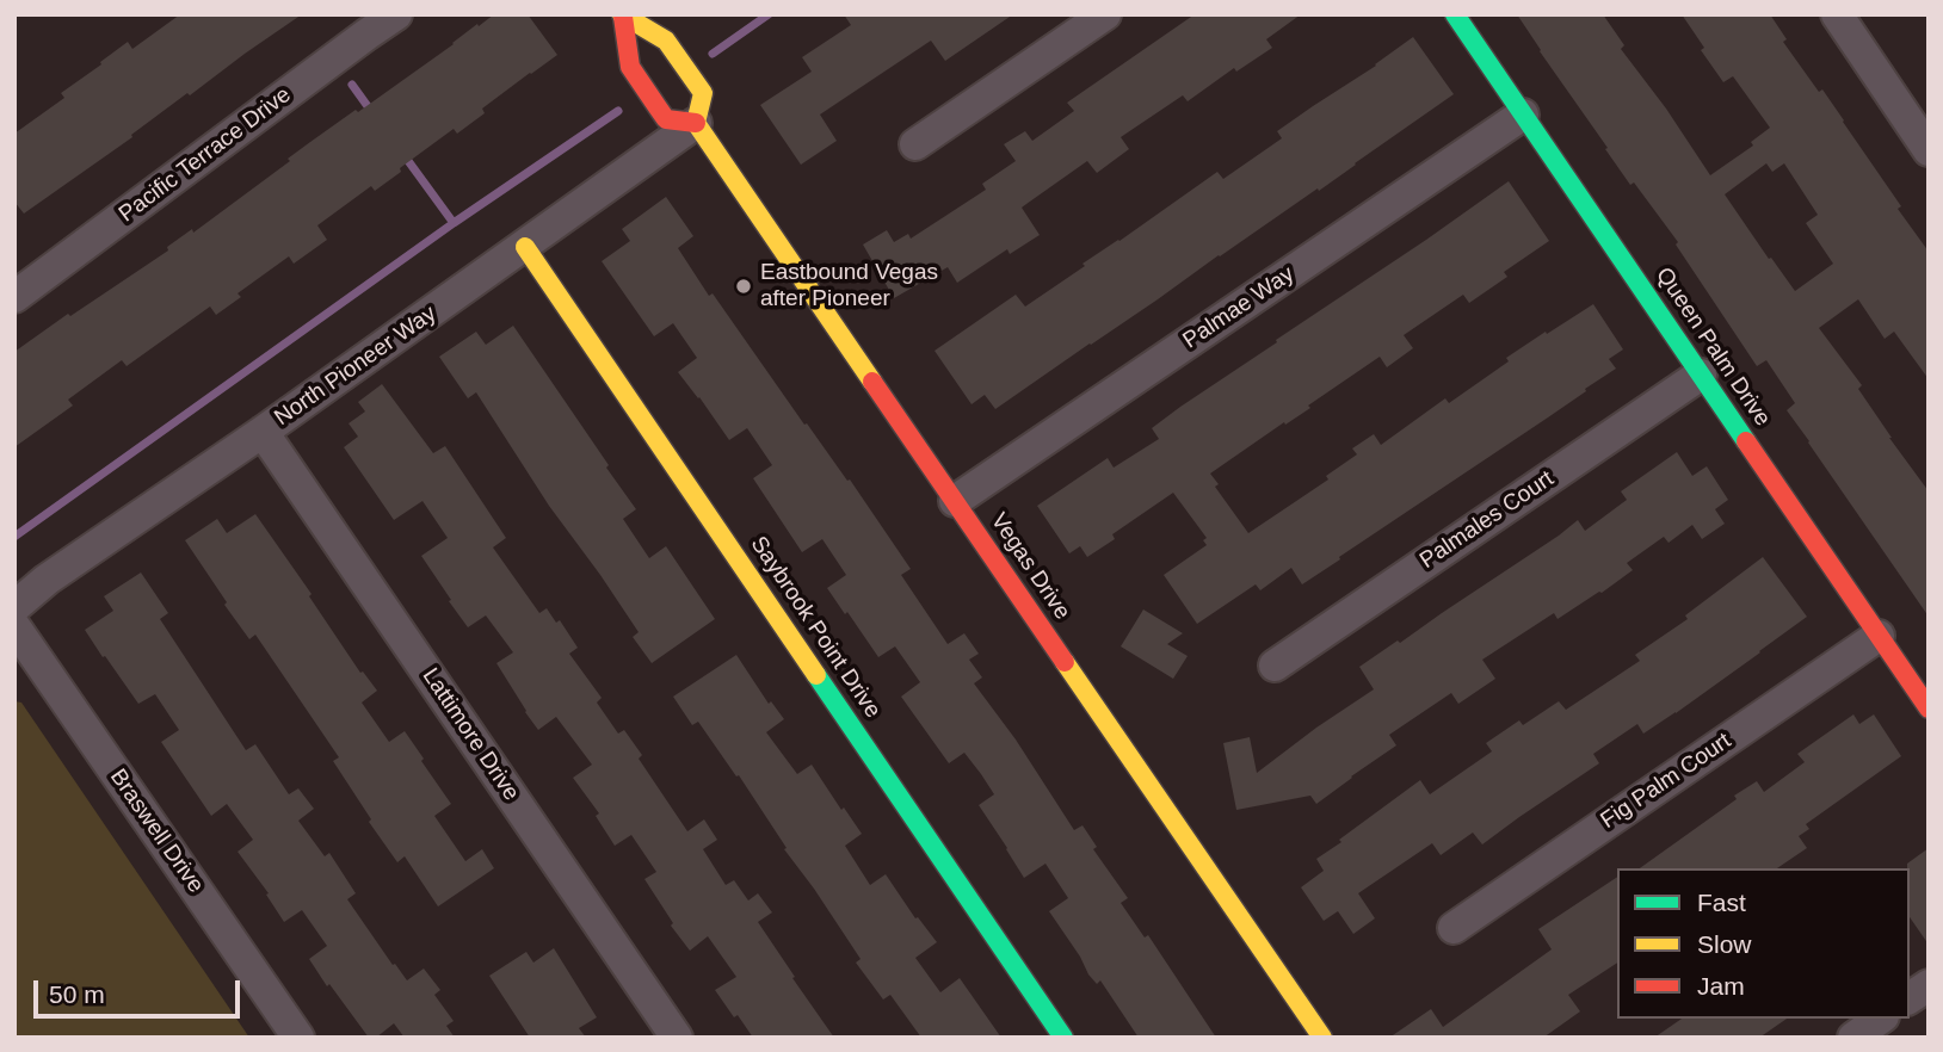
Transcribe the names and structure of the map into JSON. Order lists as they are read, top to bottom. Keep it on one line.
{"streets":{"street":["Pacific Terrace Drive","Palmae Way","Queen Palm Drive","North Pioneer Way","Palmales Court","Vegas Drive","Saybrook Point Drive","Lattimore Drive","Fig Palm Court","Braswell Drive"]},"crossings":[["Palmae Way","Queen Palm Drive"],["Palmae Way","Vegas Drive"],["Queen Palm Drive","Palmales Court"],["Queen Palm Drive","Fig Palm Court"],["North Pioneer Way","Vegas Drive"],["North Pioneer Way","Saybrook Point Drive"],["North Pioneer Way","Lattimore Drive"]],"places":["Eastbound Vegas after Pioneer"],"legend":["Fast","Slow","Jam"],"scale_bar":"50 m"}
